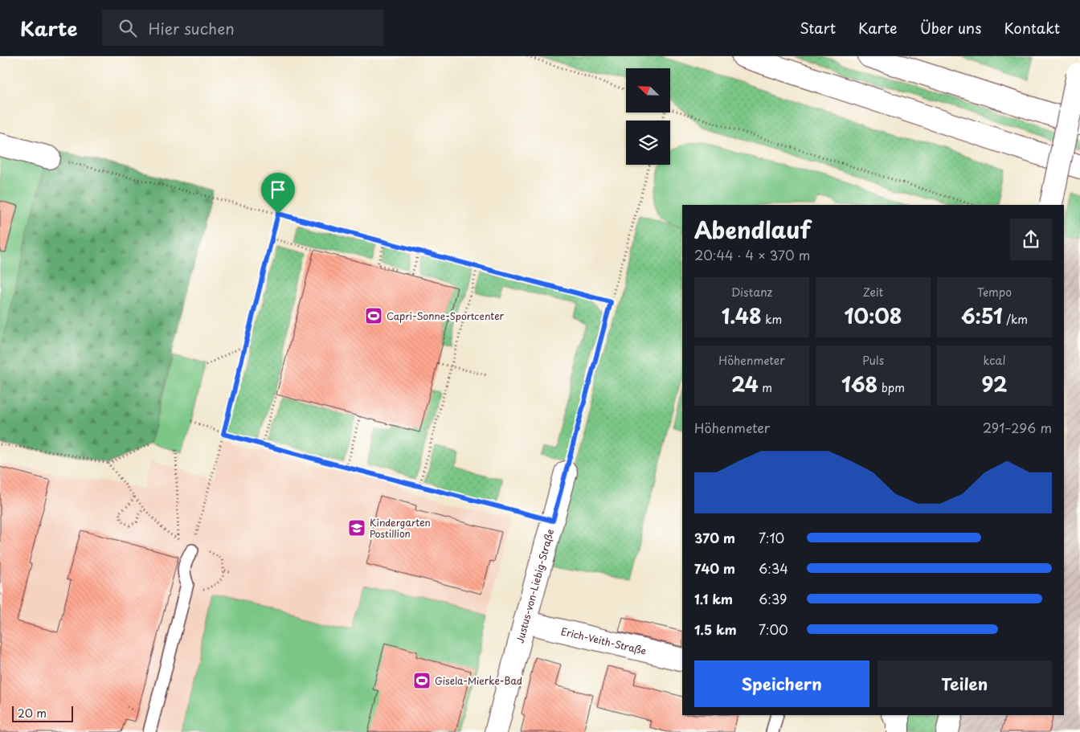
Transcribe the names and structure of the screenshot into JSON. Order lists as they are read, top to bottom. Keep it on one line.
{"streets":{"main road":["Justus-von-Liebig-Straße","Erich-Veith-Straße"]},"crossings":[["Justus-von-Liebig-Straße","Erich-Veith-Straße"]],"places":{"sports":["Capri-Sonne-Sportcenter","Gisela-Mierke-Bad"],"school or university":["Kindergarten Postillion"]},"scale_bar":"20 m","north":"top left","page":{"header":"Karte","search":"Hier suchen","nav":["Start","Karte","Über uns","Kontakt"],"heading":["Abendlauf","20:44 · 4 × 370 m"],"stats":[["Distanz","1.48 km"],["Zeit","10:08"],["Tempo","6:51 /km"],["Höhenmeter","24 m"],["Puls","168 bpm"],["kcal","92"]],"chart":["Höhenmeter","291–296 m"],"list":[{"name":"370 m","note":"7:10"},{"name":"740 m","note":"6:34"},{"name":"1.1 km","note":"6:39"},{"name":"1.5 km","note":"7:00"}],"buttons":["Speichern","Teilen"],"scale":"20 m"}}
